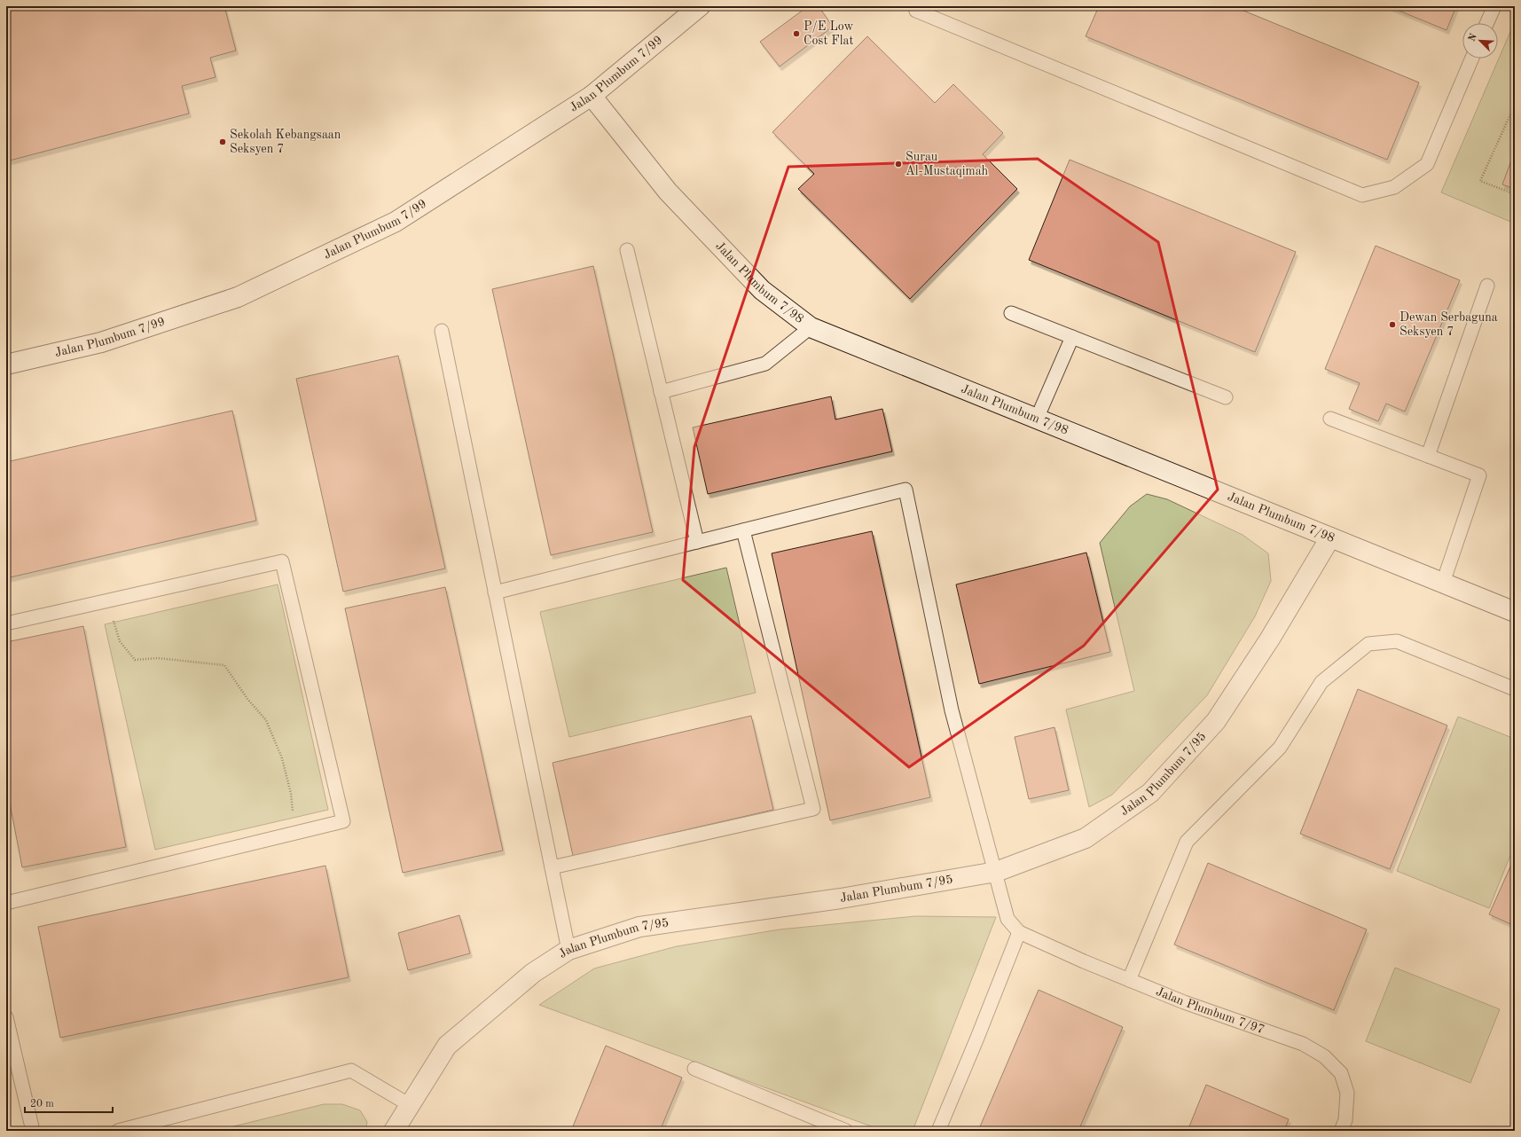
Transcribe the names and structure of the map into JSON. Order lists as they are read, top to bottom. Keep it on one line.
{"streets":{"street":["Jalan Plumbum 7/99","Jalan Plumbum 7/98","Jalan Plumbum 7/95"],"lane":["Jalan Plumbum 7/97"]},"crossings":[["Jalan Plumbum 7/99","Jalan Plumbum 7/98"],["Jalan Plumbum 7/98","Jalan Plumbum 7/95"]],"places":["P/E Low Cost Flat","Sekolah Kebangsaan Seksyen 7","Surau Al-Mustaqimah","Dewan Serbaguna Seksyen 7"],"scale_bar":"20 m","north":"top left"}
